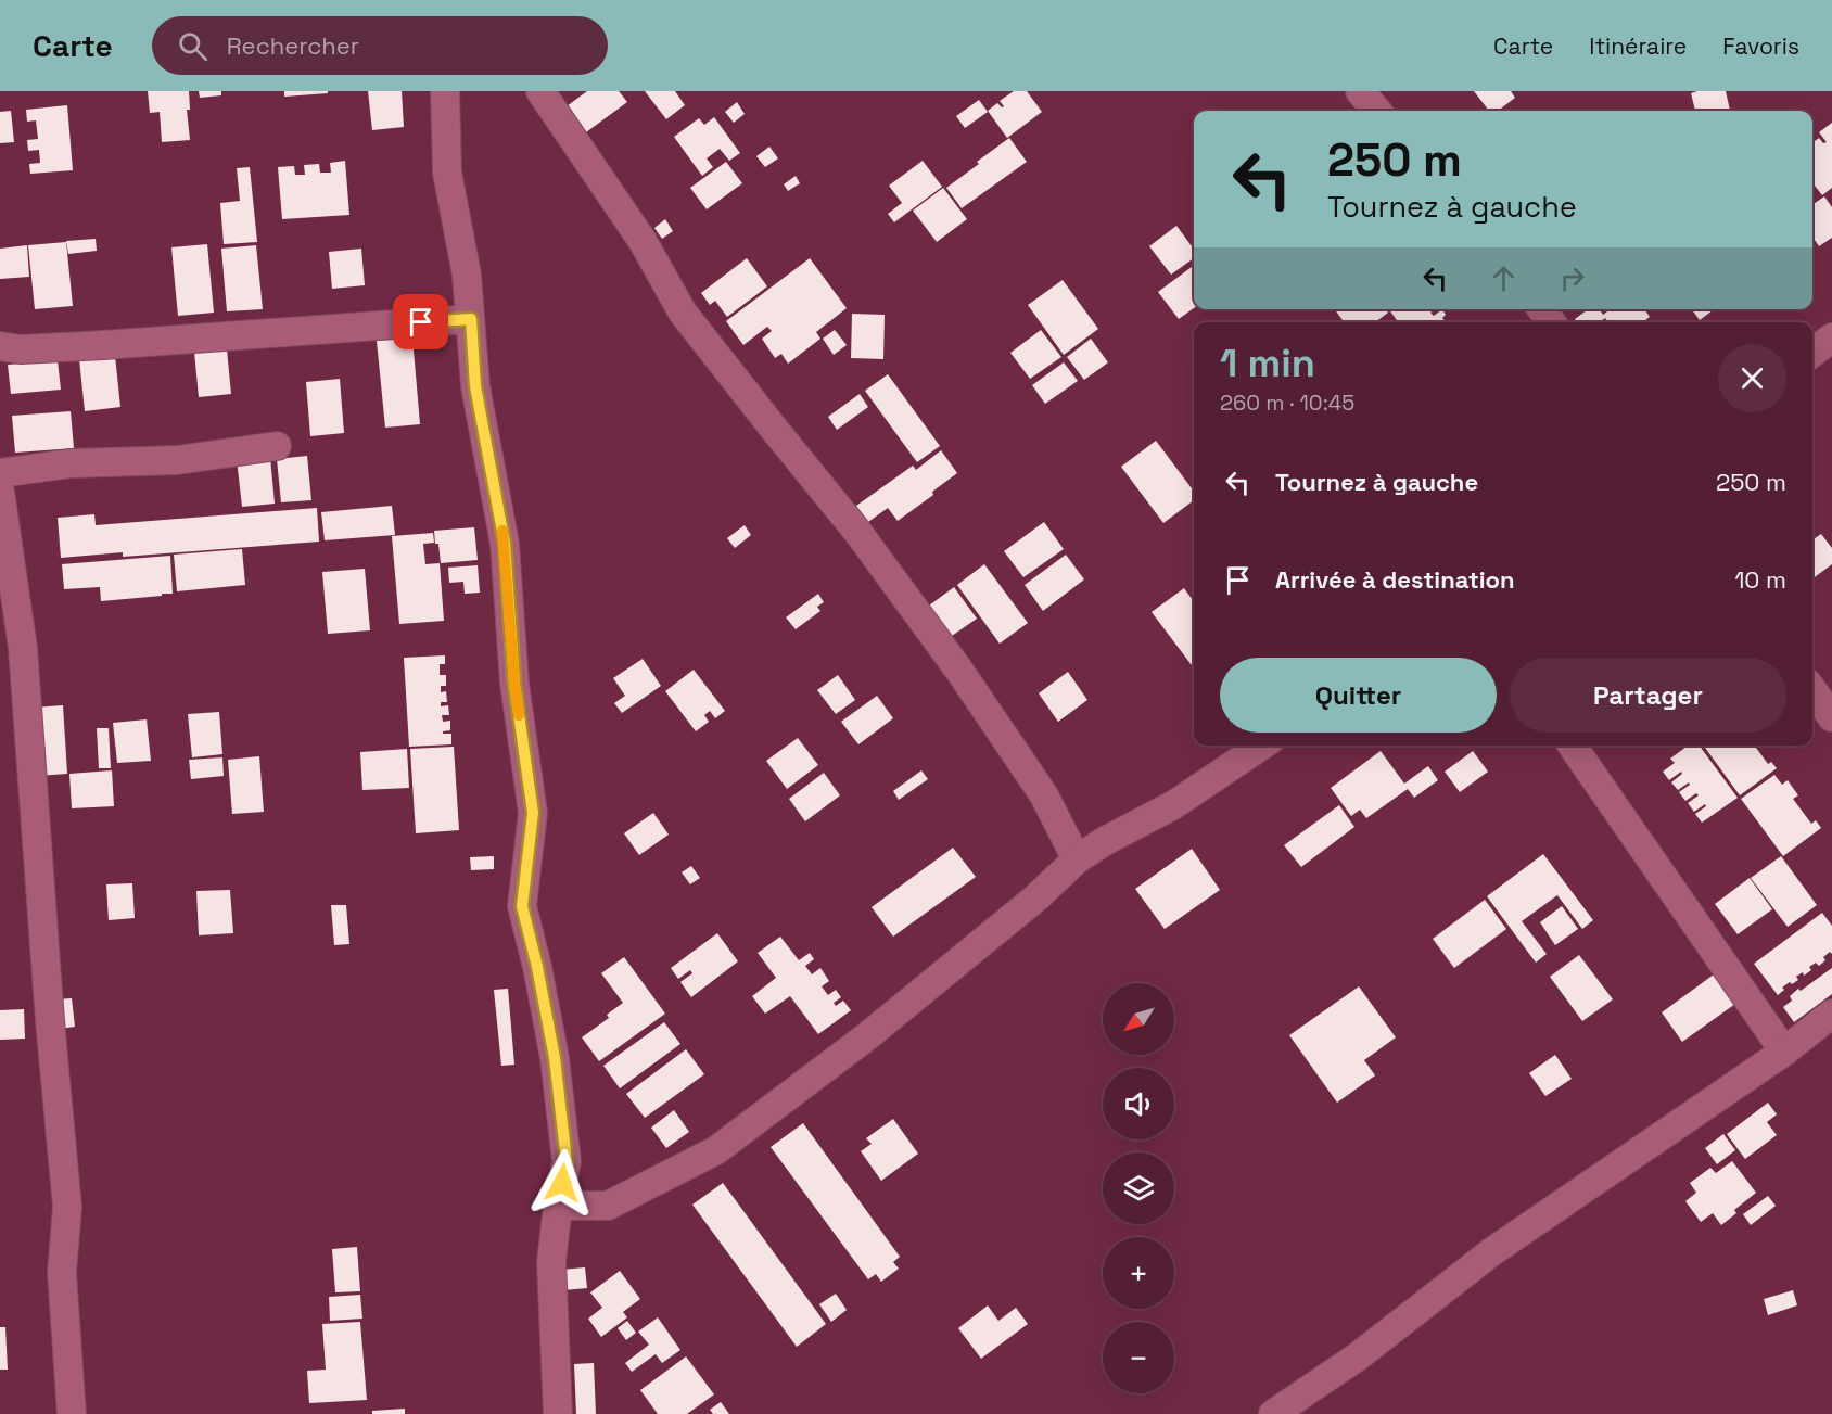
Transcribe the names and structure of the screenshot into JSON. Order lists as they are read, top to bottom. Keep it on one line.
{"north":"bottom left","page":{"header":"Carte","search":"Rechercher","nav":["Carte","Itinéraire","Favoris"],"turn":["250 m","Tournez à gauche"],"heading":["1 min","260 m · 10:45"],"list":[{"name":"Tournez à gauche","value":"250 m"},{"name":"Arrivée à destination","value":"10 m"}],"buttons":["Quitter","Partager"],"map_buttons":["+","−"]}}
